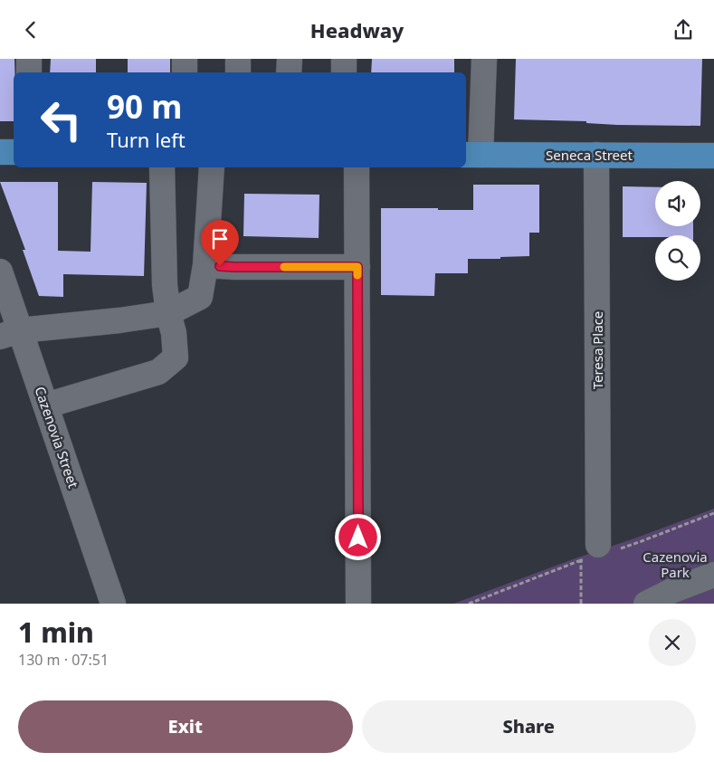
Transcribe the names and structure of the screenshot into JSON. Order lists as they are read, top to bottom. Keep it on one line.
{"streets":{"main road":["Seneca Street"],"street":["Teresa Place","Cazenovia Street"]},"crossings":[["Seneca Street","Teresa Place"]],"parks":["Cazenovia Park"],"page":{"header":"Headway","turn":["90 m","Turn left"],"heading":["1 min","130 m · 07:51"],"buttons":["Exit","Share"]}}
